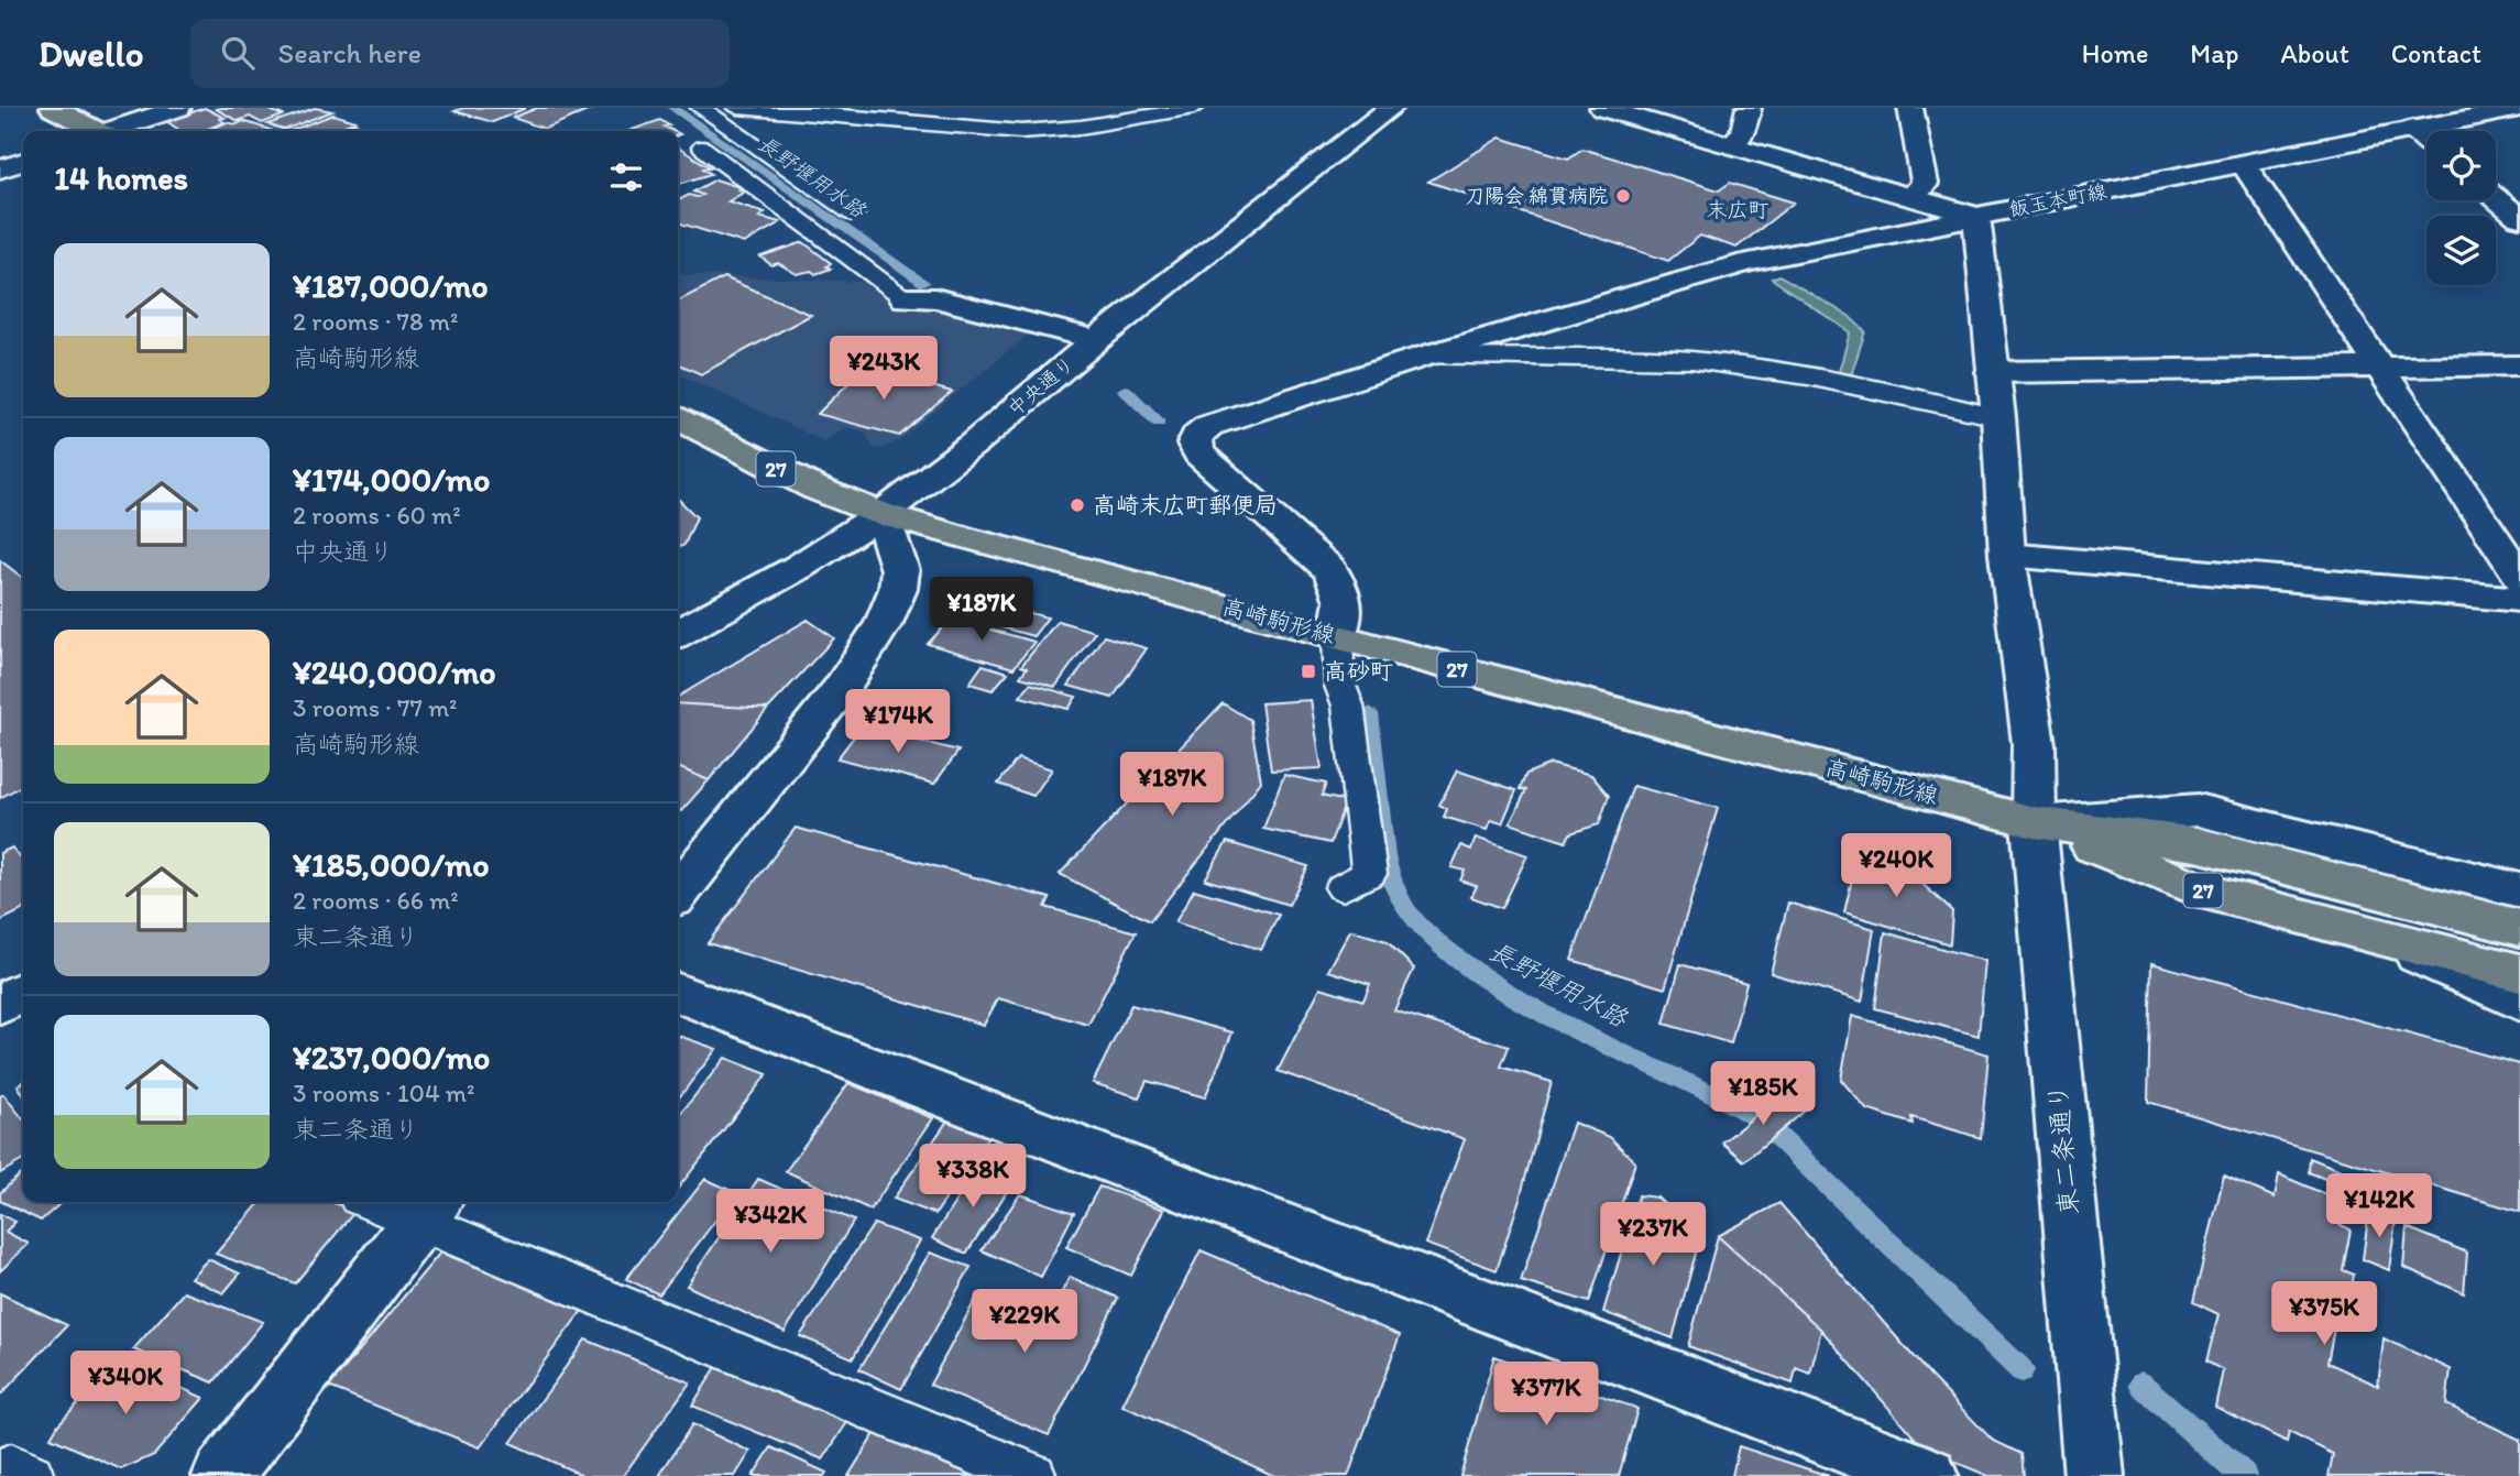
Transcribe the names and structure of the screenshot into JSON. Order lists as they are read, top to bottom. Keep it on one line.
{"streets":{"main road":["27","高崎駒形線"],"street":["飯玉本町線","中央通り","東二条通り"]},"crossings":[["飯玉本町線","東二条通り"],["中央通り","高崎駒形線"],["高崎駒形線","東二条通り"]],"districts":["末広町"],"water":["長野堰用水路"],"places":{"other":["刀陽会 綿貫病院","高崎末広町郵便局"],"transit":["高砂町"]},"page":{"header":"Dwello","search":"Search here","nav":["Home","Map","About","Contact"],"heading":"14 homes","list":[{"name":"¥187,000/mo","note":"2 rooms · 78 m² · 高崎駒形線"},{"name":"¥174,000/mo","note":"2 rooms · 60 m² · 中央通り"},{"name":"¥240,000/mo","note":"3 rooms · 77 m² · 高崎駒形線"},{"name":"¥185,000/mo","note":"2 rooms · 66 m² · 東二条通り"},{"name":"¥237,000/mo","note":"3 rooms · 104 m² · 東二条通り"}],"price":["¥243K","¥187K","¥174K","¥187K","¥240K","¥185K","¥338K","¥142K","¥342K","¥237K","¥375K","¥229K","¥340K","¥377K"]}}
